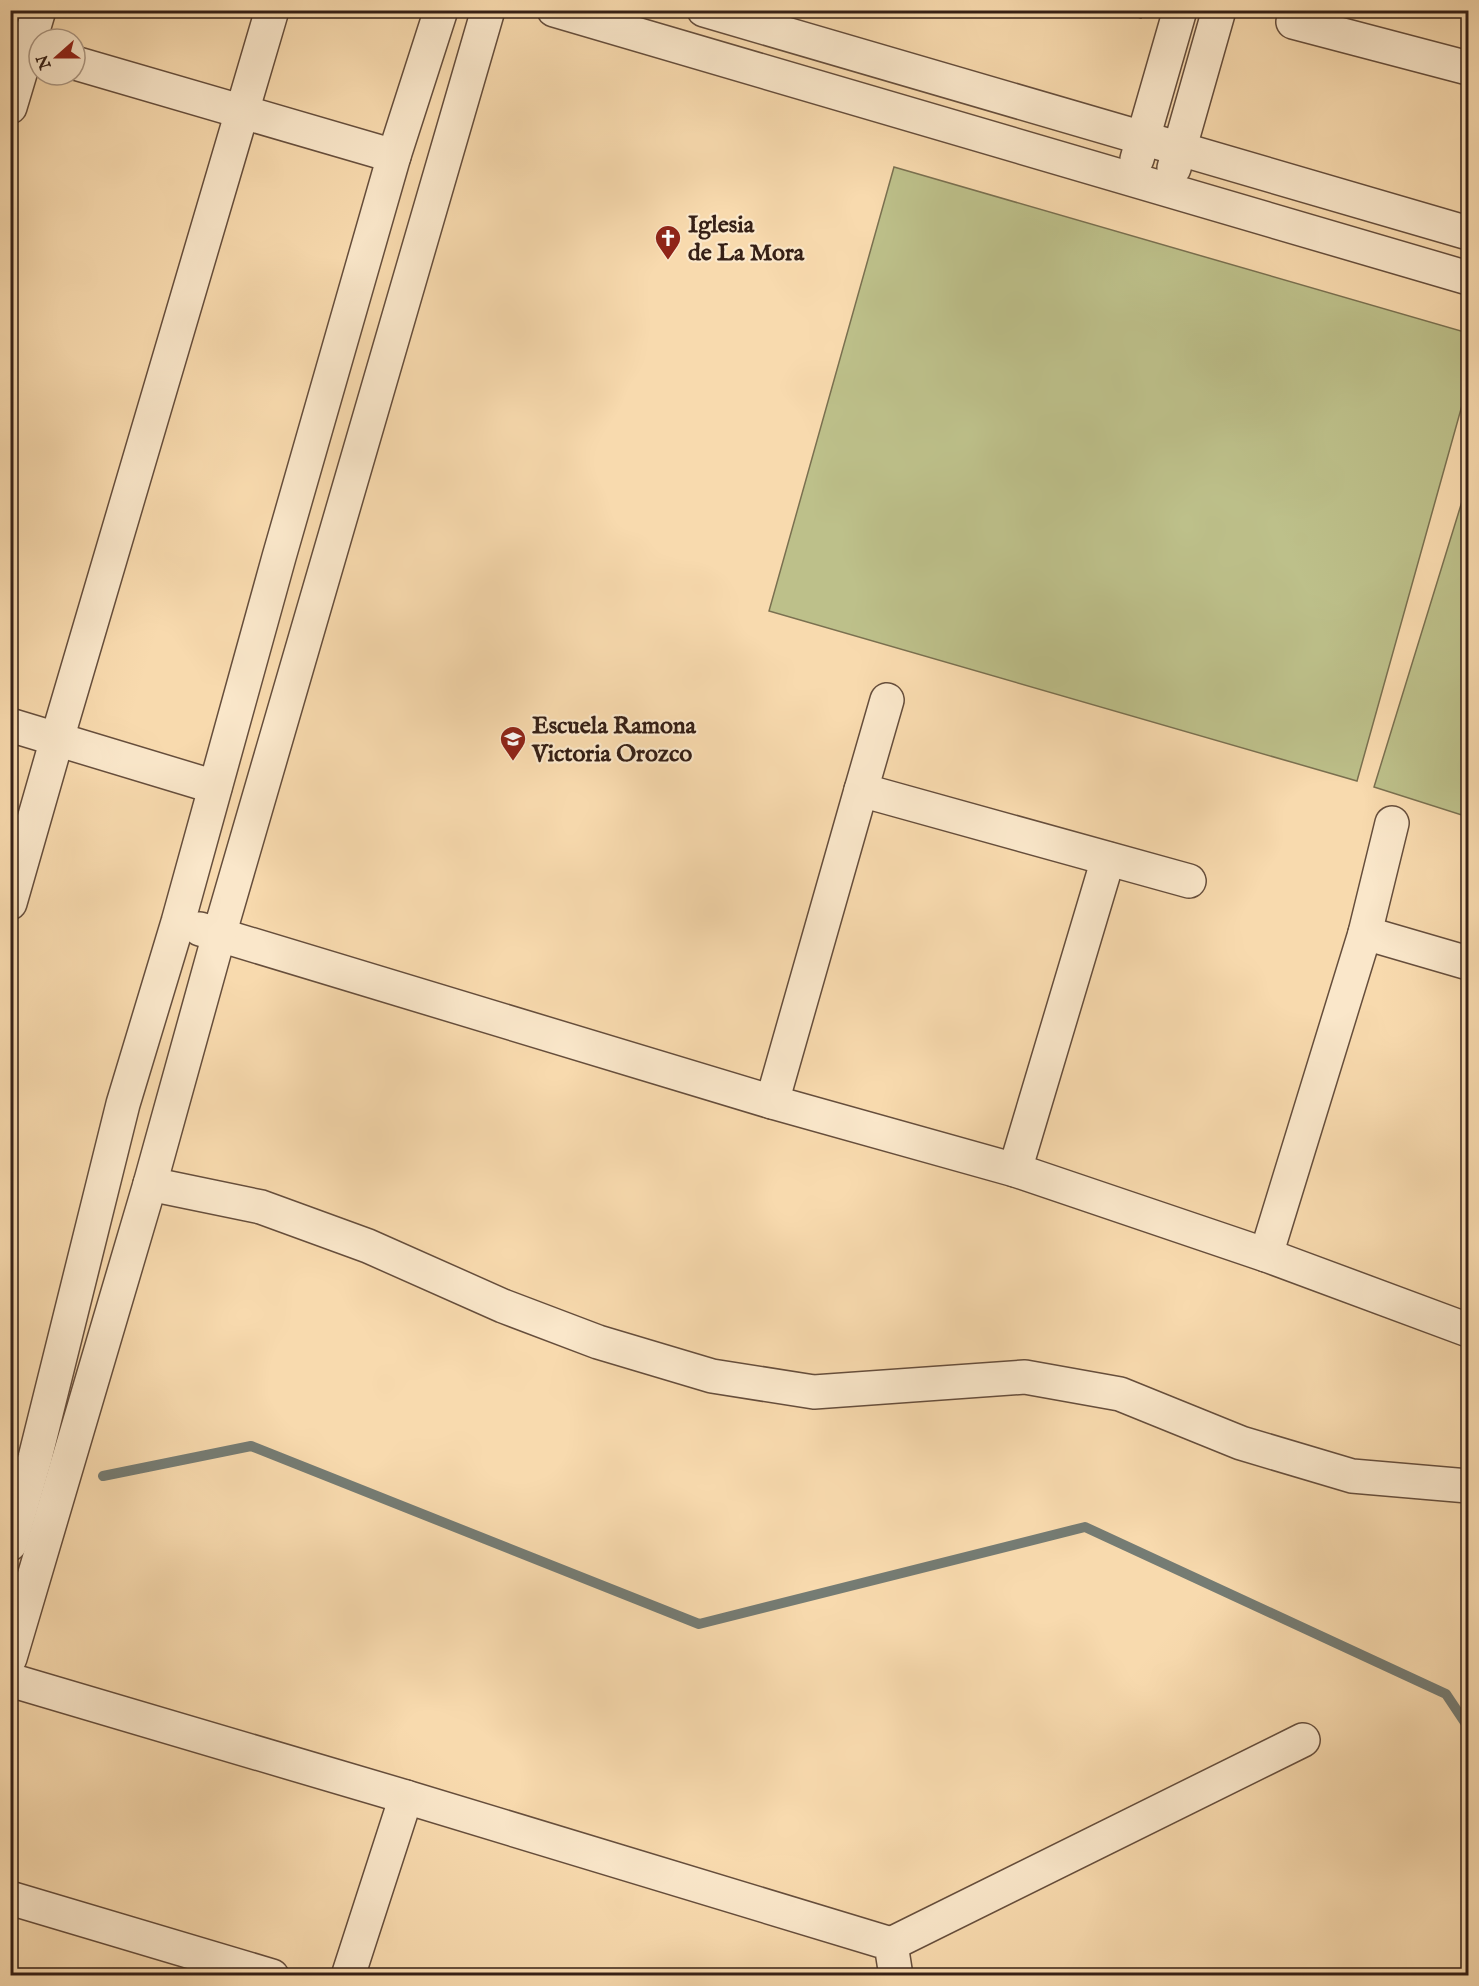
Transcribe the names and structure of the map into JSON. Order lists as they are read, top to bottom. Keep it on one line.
{"places":{"church":["Iglesia de La Mora"],"school or university":["Escuela Ramona Victoria Orozco"]},"north":"left"}
